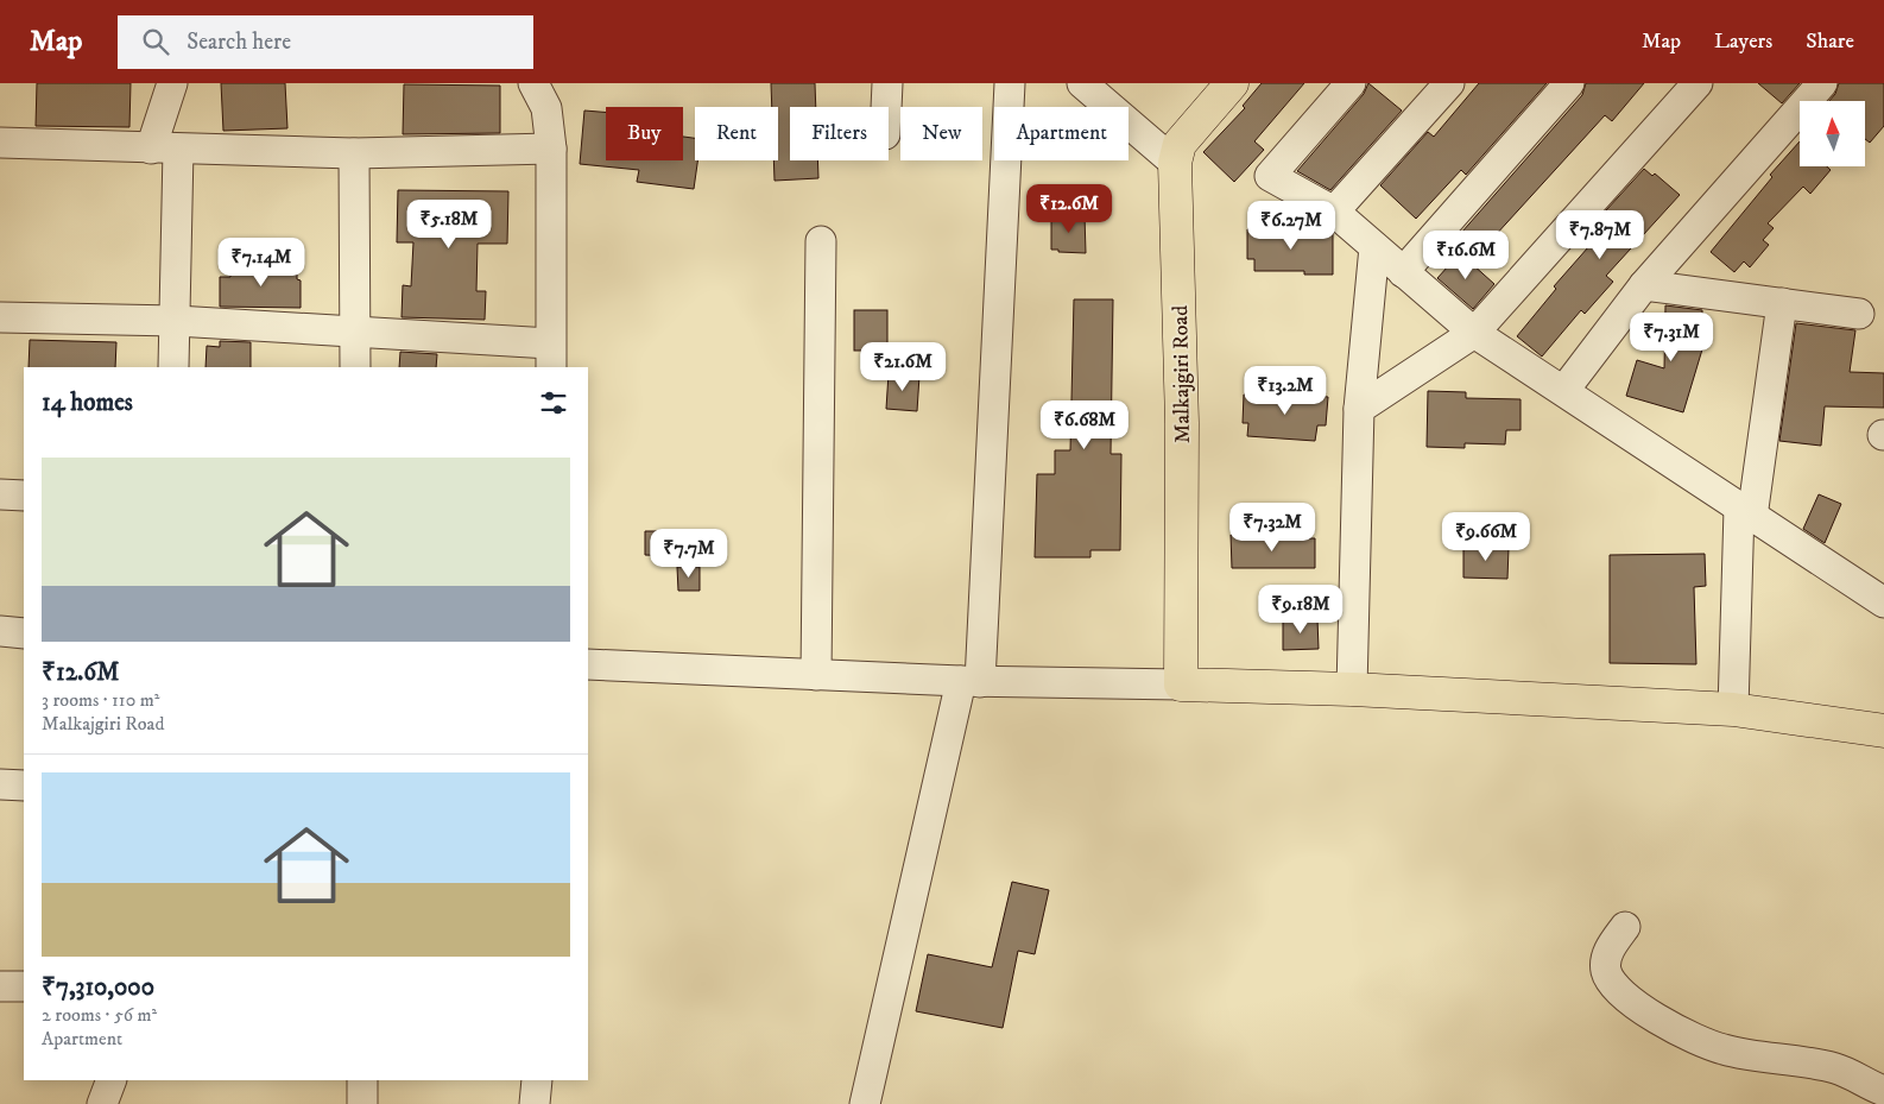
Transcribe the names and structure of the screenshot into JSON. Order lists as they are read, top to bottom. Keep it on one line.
{"streets":{"main road":["Malkajgiri Road"]},"north":"top","page":{"header":"Map","search":"Search here","nav":["Map","Layers","Share"],"chip":["Buy","Rent","Filters","New","Apartment"],"price":["₹12.6M","₹5.18M","₹6.27M","₹7.87M","₹16.6M","₹7.14M","₹7.31M","₹21.6M","₹13.2M","₹6.68M","₹7.32M","₹9.66M","₹7.7M","₹9.18M"],"heading":"14 homes","list":[{"name":"₹12.6M","note":"3 rooms · 110 m² · Malkajgiri Road"},{"name":"₹7,310,000","note":"2 rooms · 56 m² · Apartment"}]}}
